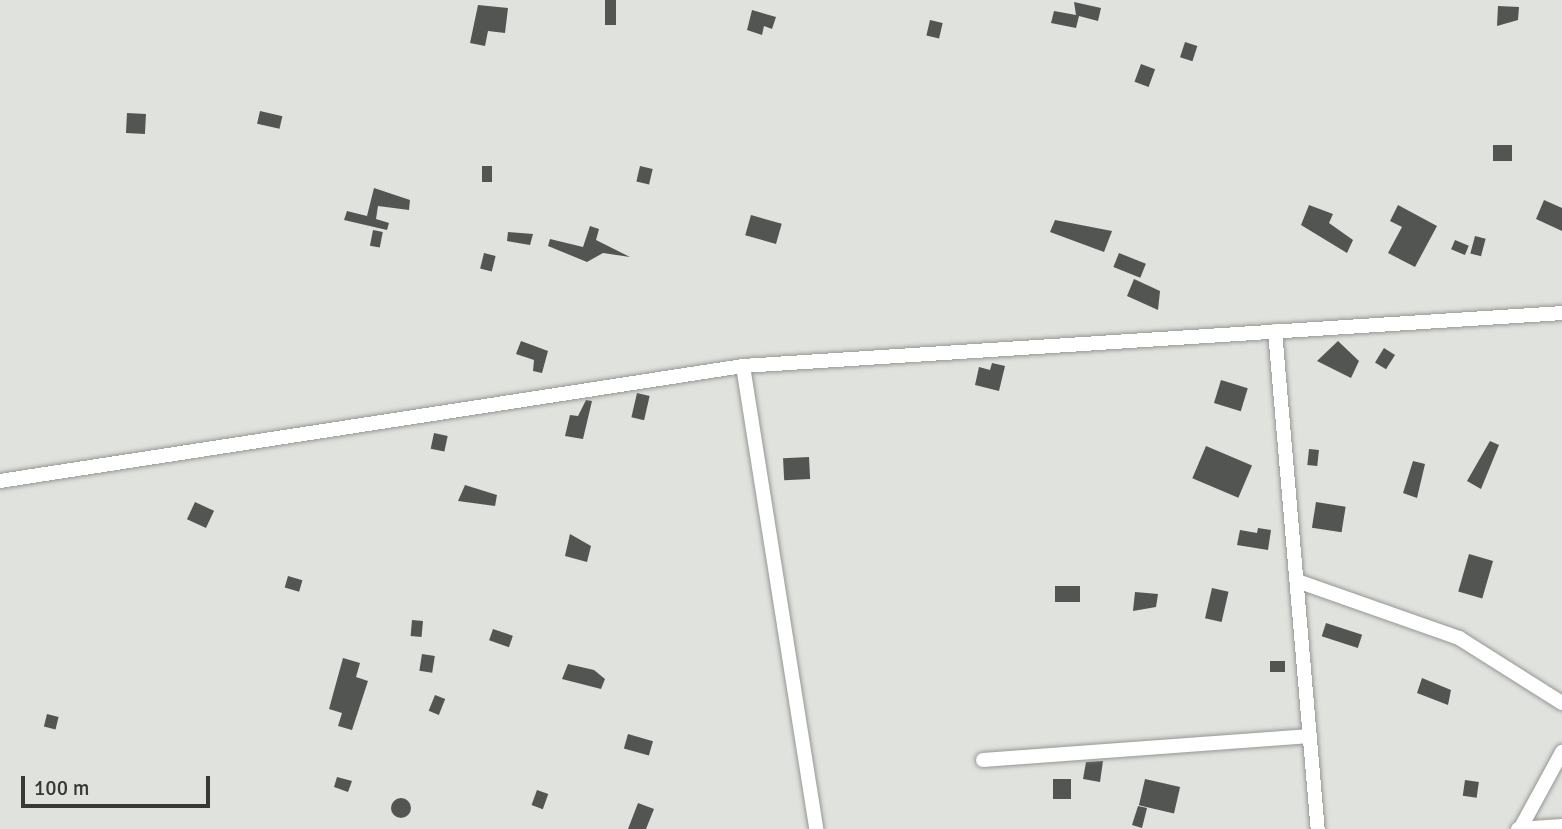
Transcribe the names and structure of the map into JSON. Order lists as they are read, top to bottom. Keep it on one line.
{"scale_bar":"100 m"}
